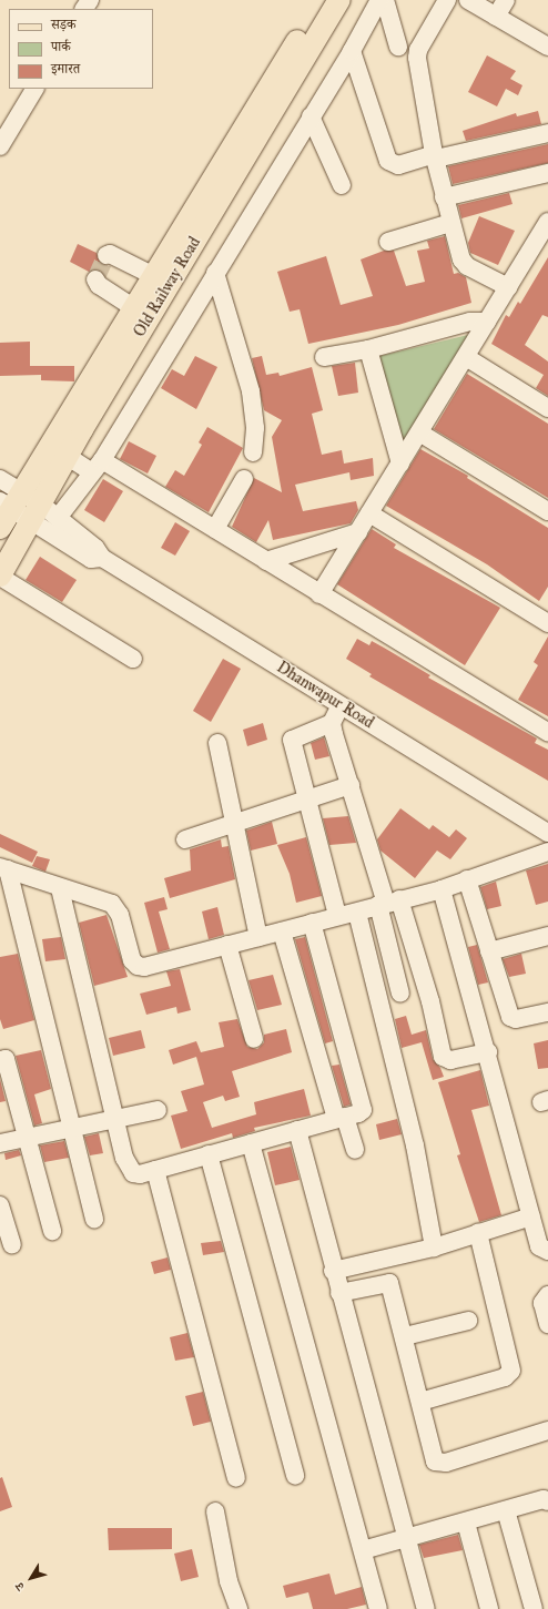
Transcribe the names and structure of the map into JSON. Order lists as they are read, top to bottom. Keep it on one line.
{"streets":{"main road":["Old Railway Road"],"street":["Dhanwapur Road"]},"crossings":[["Old Railway Road","Dhanwapur Road"]],"legend":["सड़क","पार्क","इमारत"],"north":"bottom left"}
